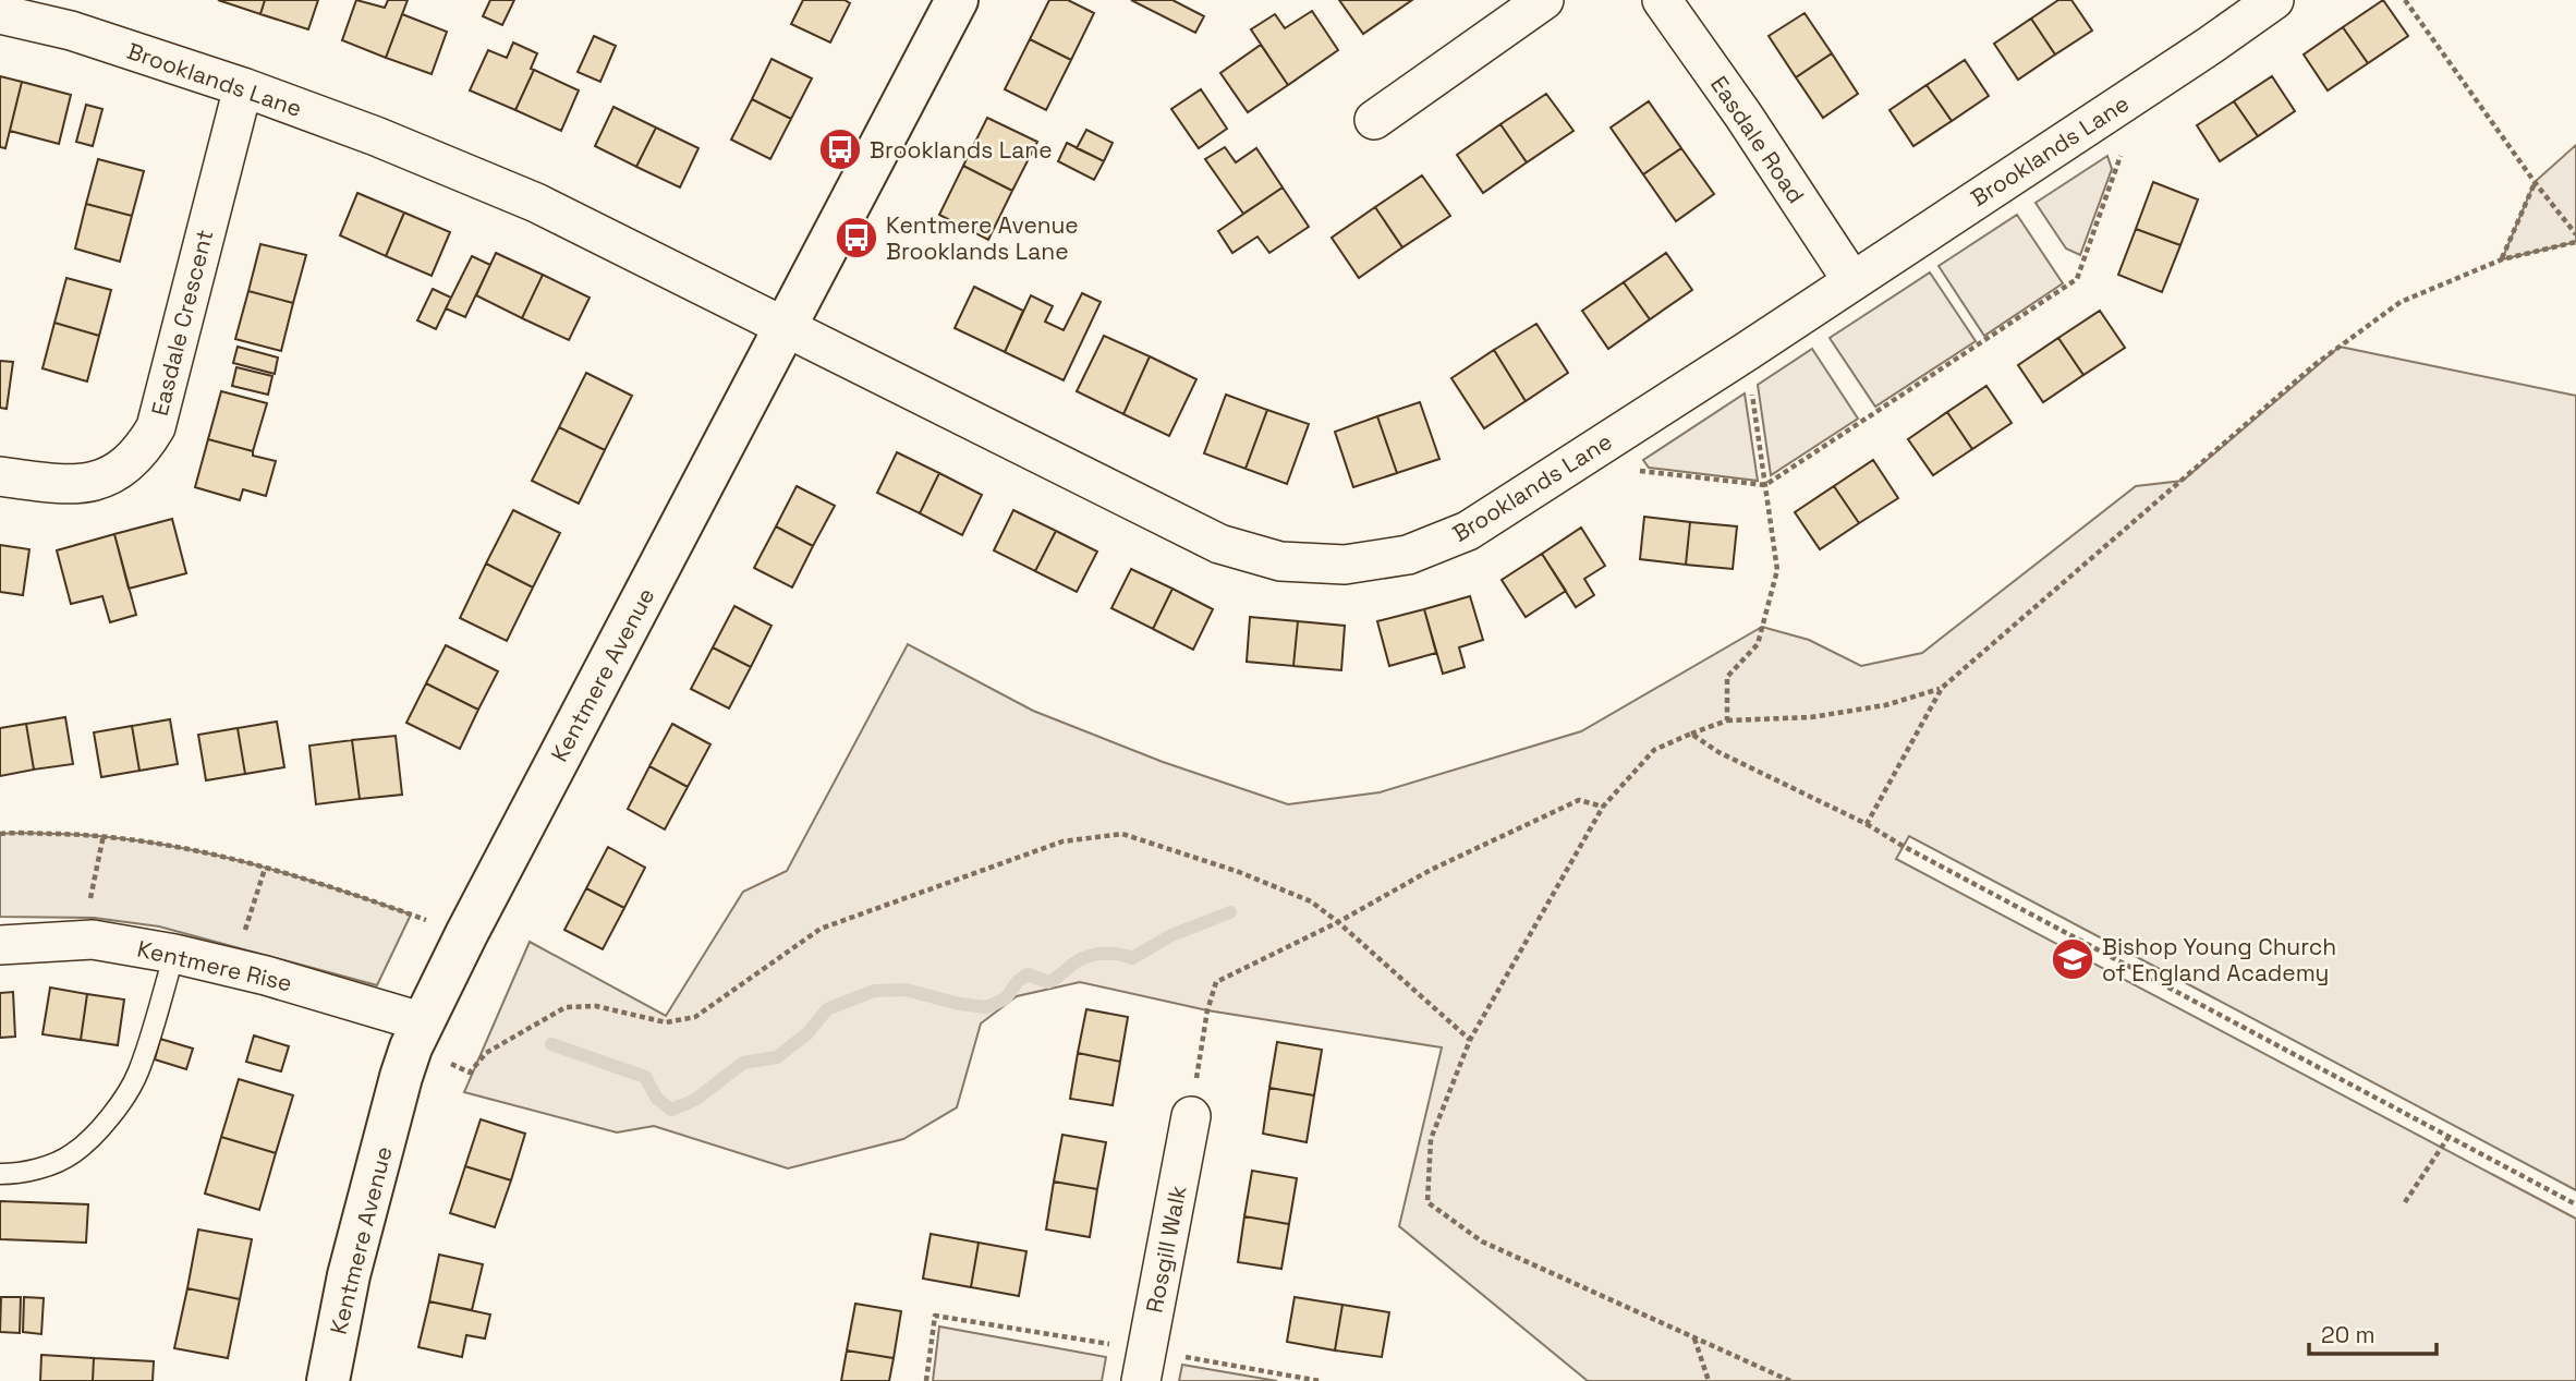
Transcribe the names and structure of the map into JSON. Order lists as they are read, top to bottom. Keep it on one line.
{"streets":{"street":["Brooklands Lane","Easdale Road","Easdale Crescent","Kentmere Avenue","Kentmere Rise","Rosgill Walk"]},"crossings":[["Brooklands Lane","Easdale Road"],["Brooklands Lane","Easdale Crescent"],["Brooklands Lane","Kentmere Avenue"],["Kentmere Avenue","Kentmere Rise"]],"places":{"bus stop":["Brooklands Lane","Kentmere Avenue Brooklands Lane"],"school or university":["Bishop Young Church of England Academy"]},"scale_bar":"20 m"}
